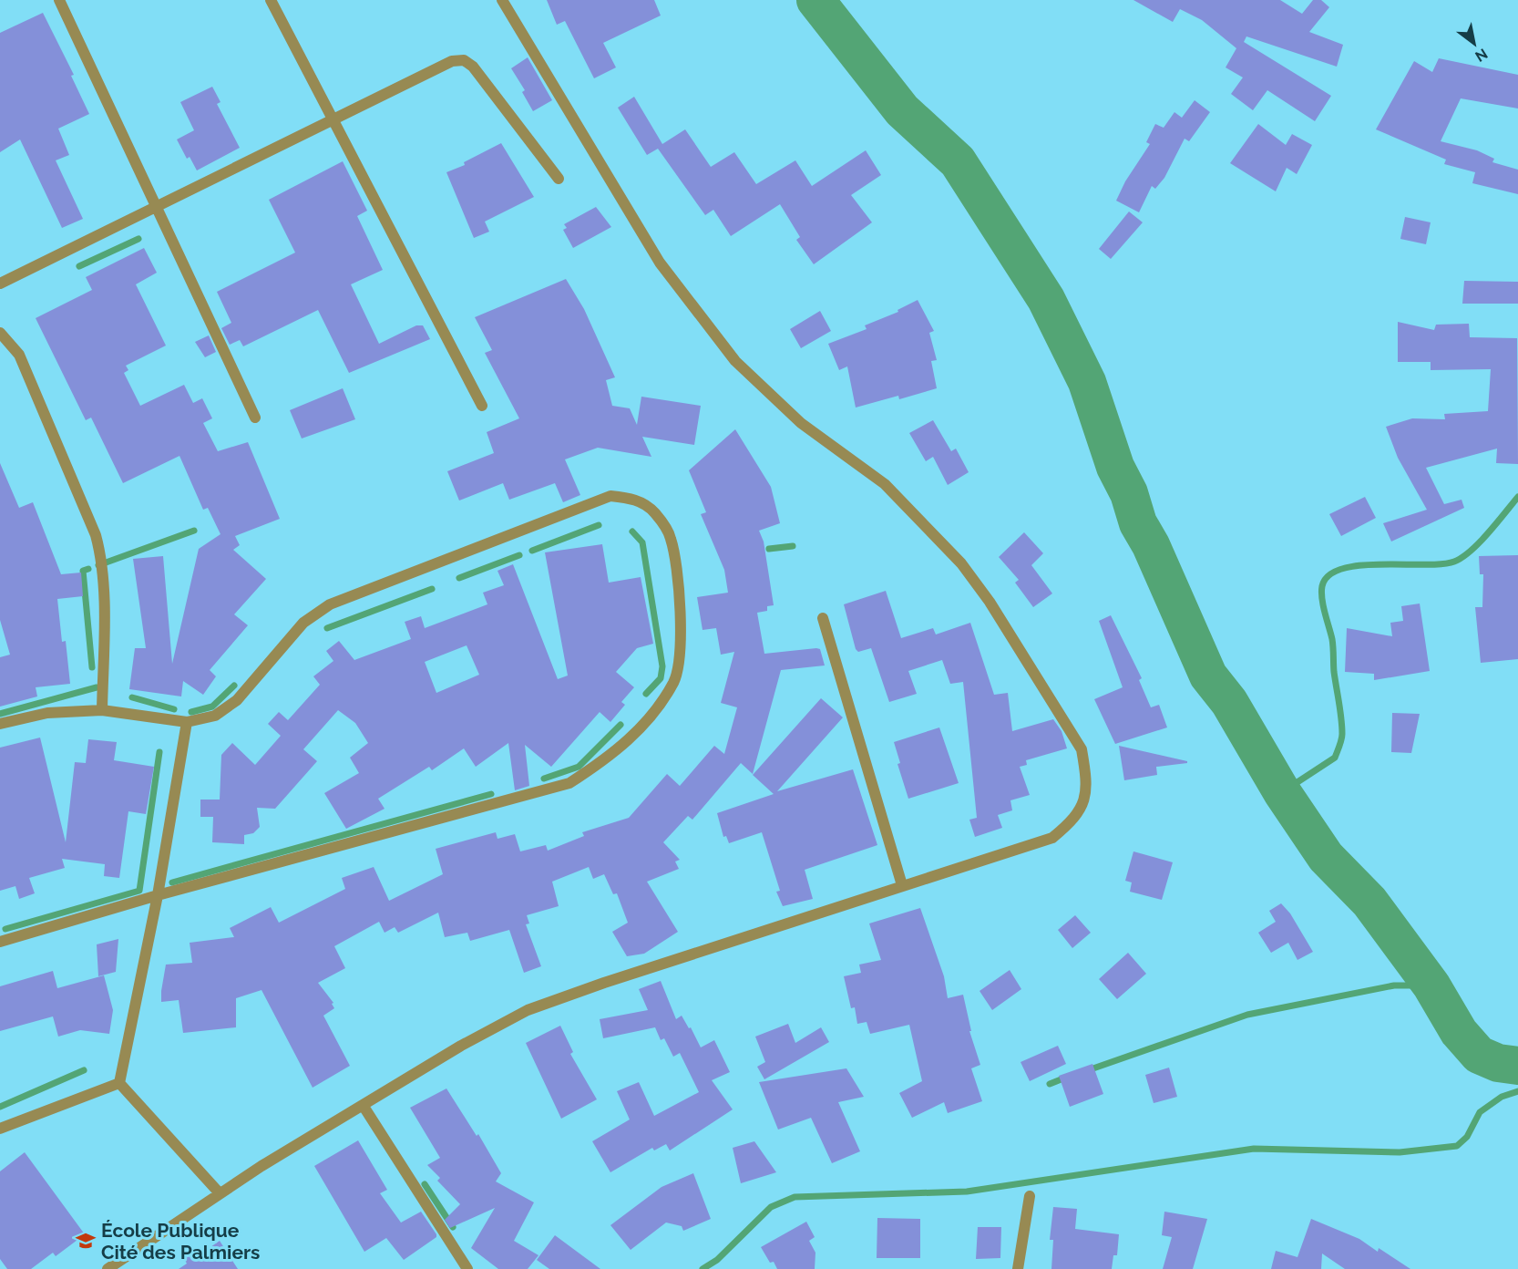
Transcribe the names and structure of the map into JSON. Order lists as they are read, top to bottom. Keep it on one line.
{"places":{"school or university":["École Publique Cité des Palmiers"]},"north":"bottom right"}
